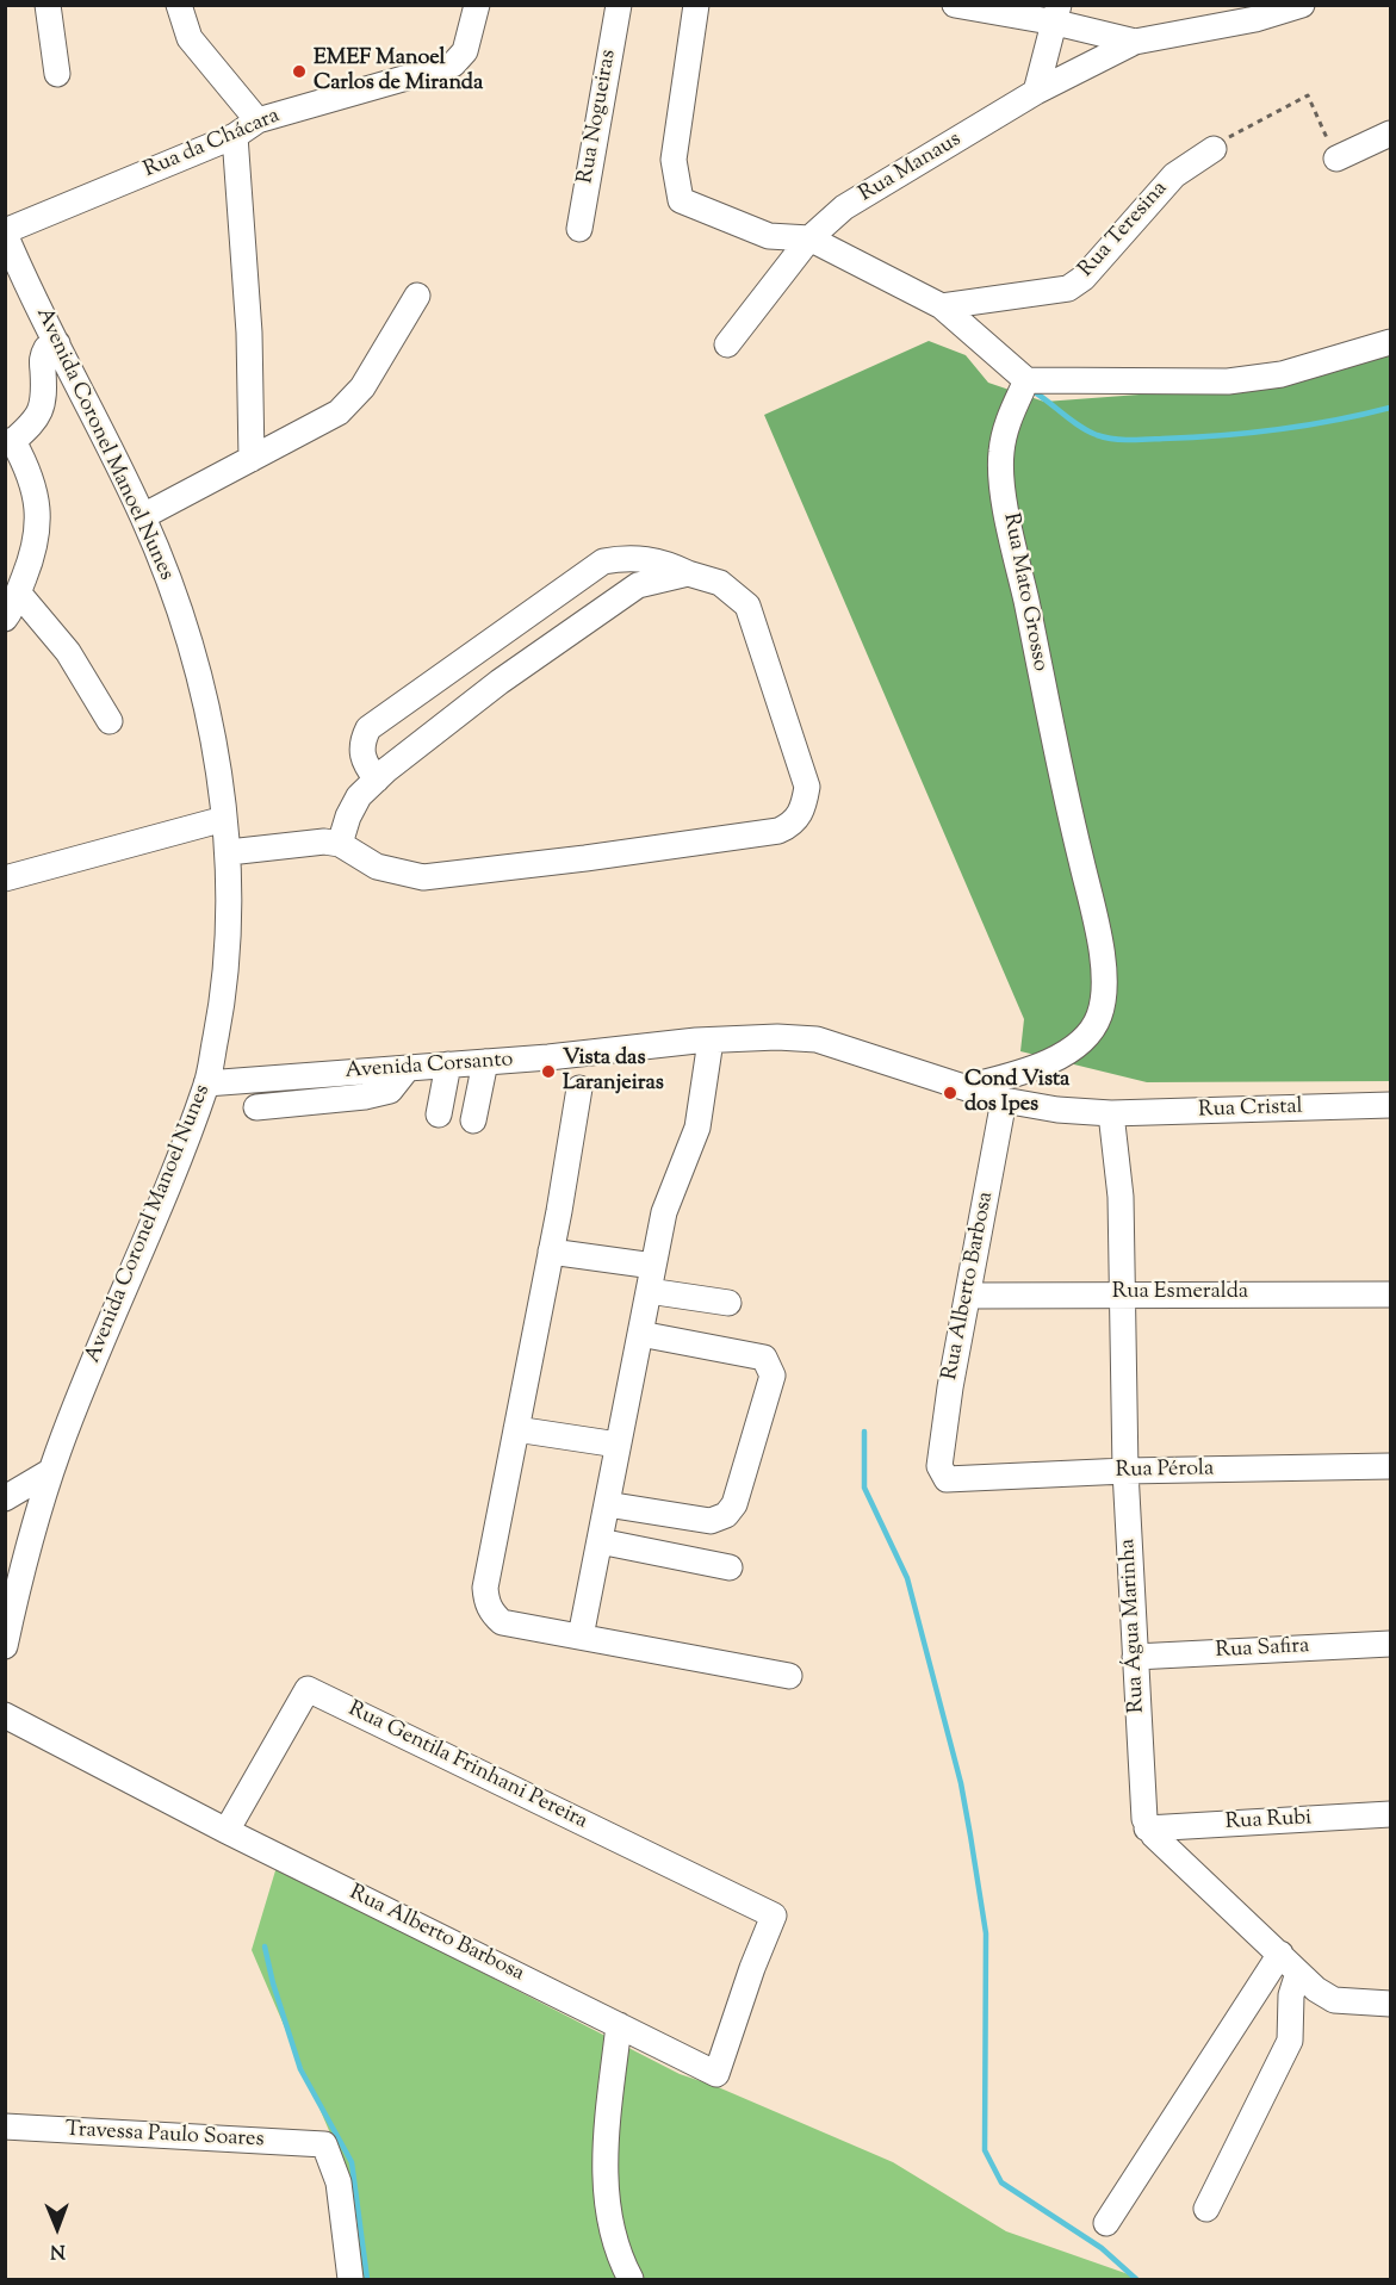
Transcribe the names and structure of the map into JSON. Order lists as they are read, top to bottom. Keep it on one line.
{"streets":{"street":["Rua Nogueiras","Rua da Chácara","Rua Manaus","Rua Teresina","Avenida Coronel Manoel Nunes","Rua Mato Grosso","Avenida Corsanto","Rua Cristal","Rua Alberto Barbosa","Rua Esmeralda","Rua Pérola","Rua Água Marinha","Rua Safira","Rua Gentila Frinhani Pereira","Rua Rubi","Travessa Paulo Soares"]},"crossings":[["Rua da Chácara","Avenida Coronel Manoel Nunes"],["Avenida Coronel Manoel Nunes","Avenida Corsanto"],["Rua Mato Grosso","Avenida Corsanto"],["Avenida Corsanto","Rua Cristal"],["Avenida Corsanto","Rua Alberto Barbosa"],["Avenida Corsanto","Rua Água Marinha"],["Rua Cristal","Rua Água Marinha"],["Rua Alberto Barbosa","Rua Esmeralda"],["Rua Alberto Barbosa","Rua Pérola"],["Rua Alberto Barbosa","Rua Gentila Frinhani Pereira"],["Rua Esmeralda","Rua Água Marinha"],["Rua Pérola","Rua Água Marinha"],["Rua Água Marinha","Rua Safira"],["Rua Água Marinha","Rua Rubi"]],"places":["EMEF Manoel Carlos de Miranda","Vista das Laranjeiras","Cond Vista dos Ipes"],"north":"bottom"}
